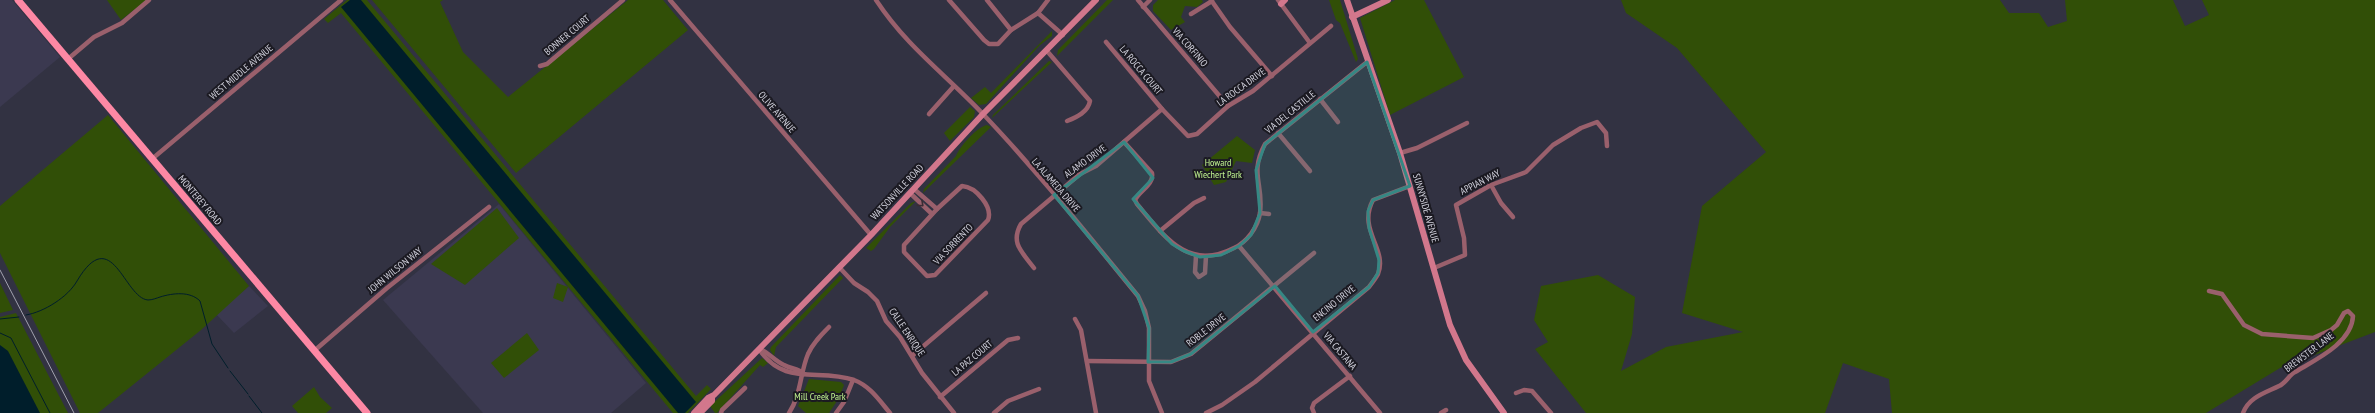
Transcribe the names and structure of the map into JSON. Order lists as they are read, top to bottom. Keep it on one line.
{"streets":{"main road":["WATSONVILLE ROAD","MONTEREY ROAD","SUNNYSIDE AVENUE"],"street":["BONNER COURT","VIA CORFINIO","LA ROCCA COURT","WEST MIDDLE AVENUE","LA ROCCA DRIVE","OLIVE AVENUE","VIA DEL CASTILLE","ALAMO DRIVE","APPIAN WAY","LA ALAMEDA DRIVE","VIA SORRENTO","JOHN WILSON WAY","ENCINO DRIVE","ROBLE DRIVE","CALLE ENRIQUE","VIA CASTANA","BREWSTER LANE","LA PAZ COURT"]},"crossings":[["VIA CORFINIO","LA ROCCA DRIVE"],["LA ROCCA COURT","LA ROCCA DRIVE"],["LA ROCCA COURT","ALAMO DRIVE"],["WEST MIDDLE AVENUE","MONTEREY ROAD"],["LA ROCCA DRIVE","ALAMO DRIVE"],["OLIVE AVENUE","WATSONVILLE ROAD"],["VIA DEL CASTILLE","ALAMO DRIVE"],["VIA DEL CASTILLE","SUNNYSIDE AVENUE"],["VIA DEL CASTILLE","VIA CASTANA"],["ALAMO DRIVE","LA ALAMEDA DRIVE"],["APPIAN WAY","SUNNYSIDE AVENUE"],["LA ALAMEDA DRIVE","WATSONVILLE ROAD"],["LA ALAMEDA DRIVE","ROBLE DRIVE"],["WATSONVILLE ROAD","CALLE ENRIQUE"],["MONTEREY ROAD","JOHN WILSON WAY"],["SUNNYSIDE AVENUE","ENCINO DRIVE"],["ENCINO DRIVE","VIA CASTANA"],["ROBLE DRIVE","VIA CASTANA"],["CALLE ENRIQUE","LA PAZ COURT"]],"parks":["Howard Wiechert Park","Mill Creek Park"]}
